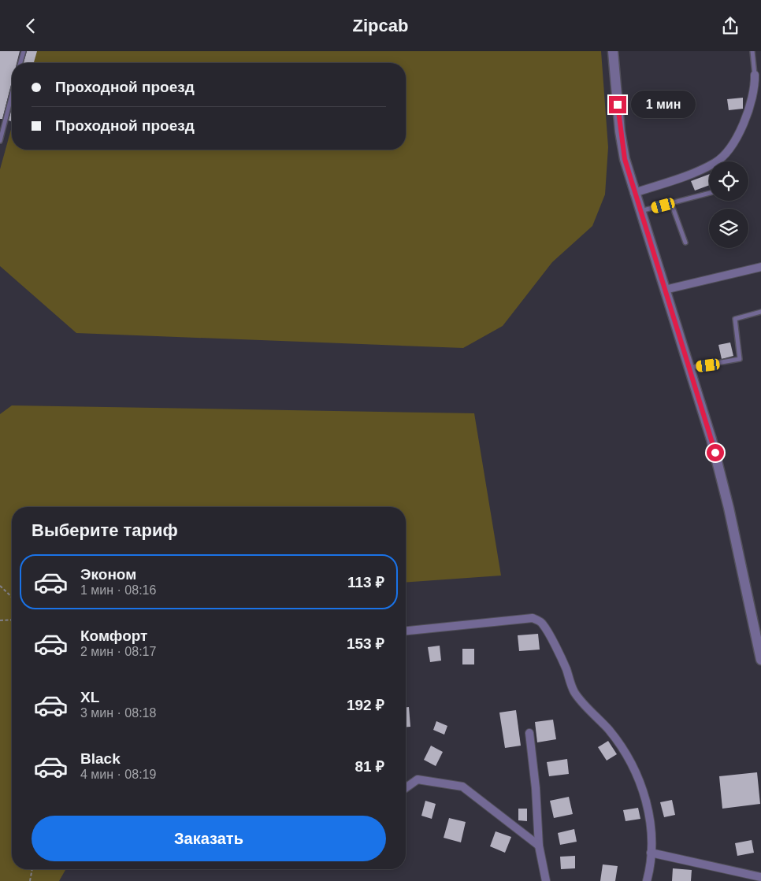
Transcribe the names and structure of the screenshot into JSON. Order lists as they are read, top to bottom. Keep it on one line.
{"page":{"header":"Zipcab","banner":["Проходной проезд","Проходной проезд"],"bubble":"1 мин","heading":"Выберите тариф","list":[{"name":"Эконом","note":"1 мин · 08:16","value":"113 ₽"},{"name":"Комфорт","note":"2 мин · 08:17","value":"153 ₽"},{"name":"XL","note":"3 мин · 08:18","value":"192 ₽"},{"name":"Black","note":"4 мин · 08:19","value":"81 ₽"}],"buttons":"Заказать"}}
